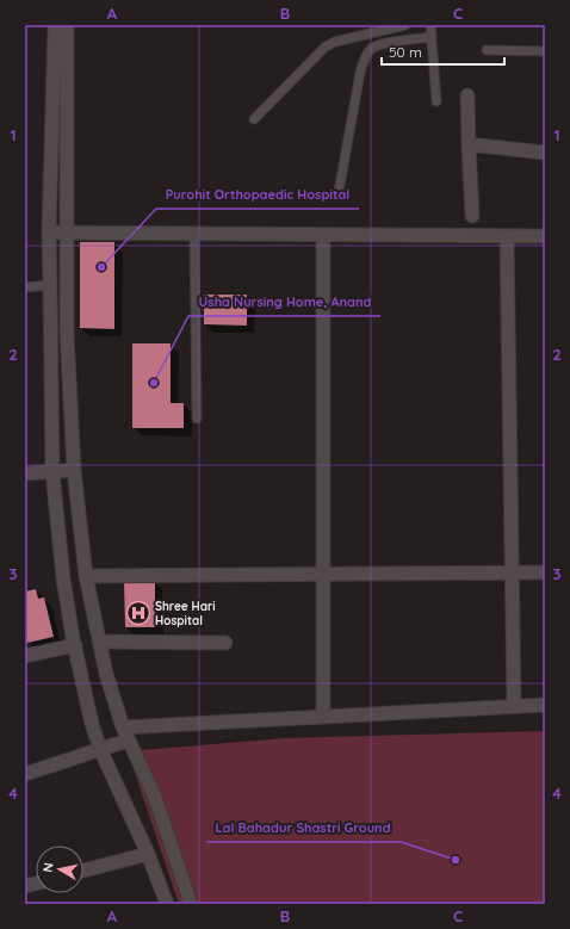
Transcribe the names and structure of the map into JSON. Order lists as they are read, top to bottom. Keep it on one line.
{"places":{"other":["Purohit Orthopaedic Hospital","Usha Nursing Home, Anand","Lal Bahadur Shastri Ground"],"hospital":["Shree Hari Hospital"]},"scale_bar":"50 m","north":"left","grid":{"columns":["A","B","C"],"rows":["1","2","3","4"]}}
